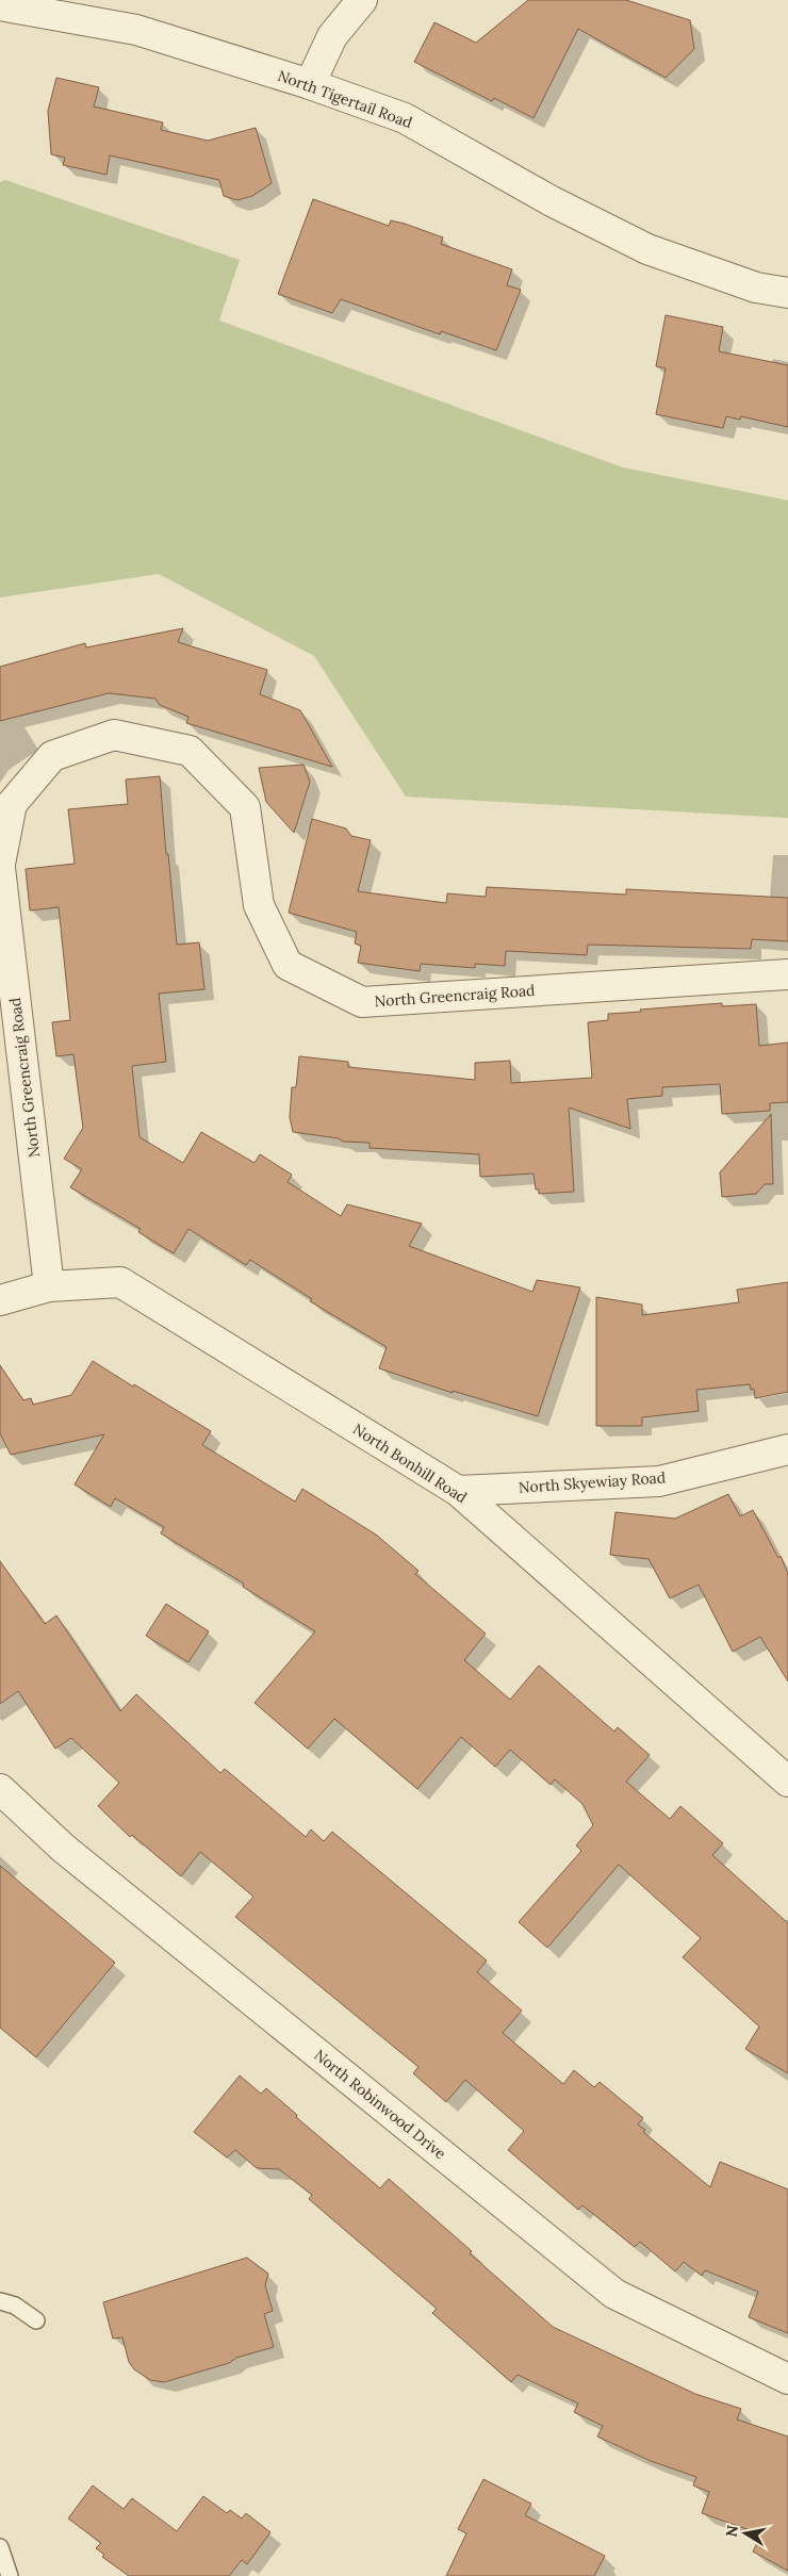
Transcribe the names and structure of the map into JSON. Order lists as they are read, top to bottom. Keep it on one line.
{"streets":{"street":["North Tigertail Road","North Greencraig Road","North Bonhill Road","North Skyewiay Road","North Robinwood Drive"]},"crossings":[["North Greencraig Road","North Bonhill Road"],["North Bonhill Road","North Skyewiay Road"]],"north":"left"}
